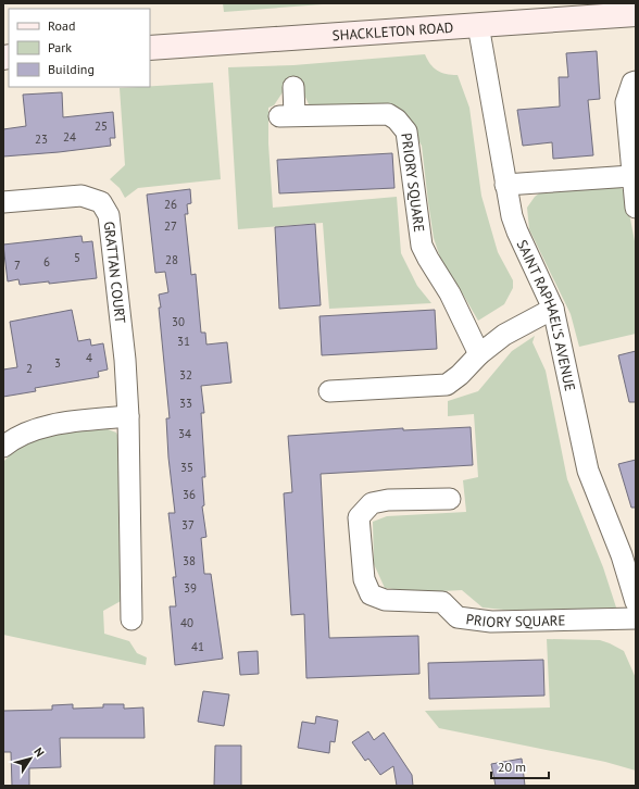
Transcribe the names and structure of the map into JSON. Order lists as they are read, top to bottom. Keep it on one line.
{"streets":{"street":["SHACKLETON ROAD","PRIORY SQUARE","GRATTAN COURT","SAINT RAPHAEL'S AVENUE"]},"crossings":[["SHACKLETON ROAD","SAINT RAPHAEL'S AVENUE"]],"house_numbers":["25","24","23","26","27","5","28","6","7","30","31","4","3","2","32","33","34","35","36","37","38","39","40","41"],"legend":["Road","Park","Building"],"scale_bar":"20 m","north":"top right"}
